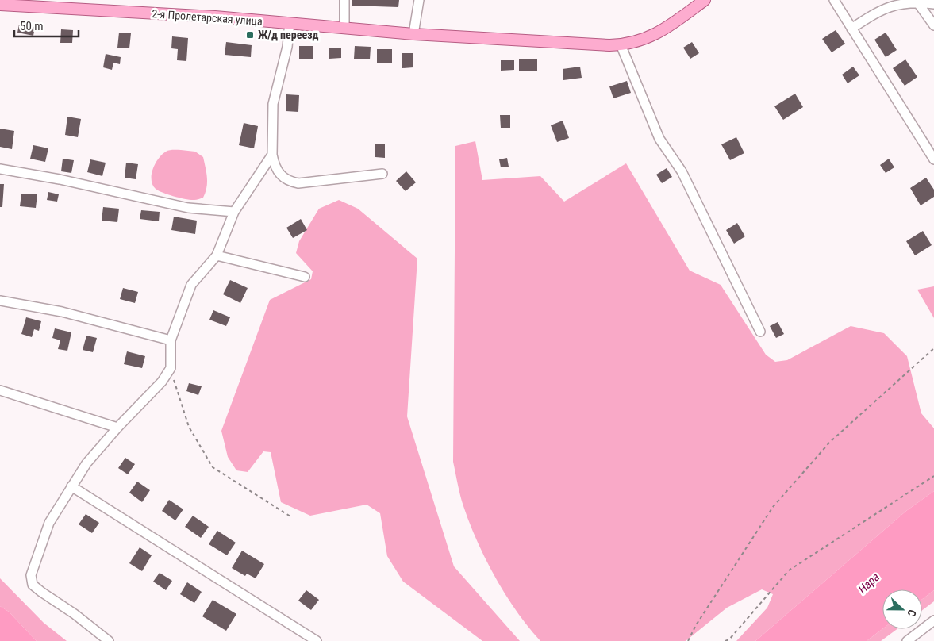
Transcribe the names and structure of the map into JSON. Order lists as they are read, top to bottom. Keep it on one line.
{"streets":{"main road":["2-я Пролетарская улица"]},"water":["Нара"],"places":{"transit":["Ж/д переезд"]},"scale_bar":"50 m","north":"right"}
